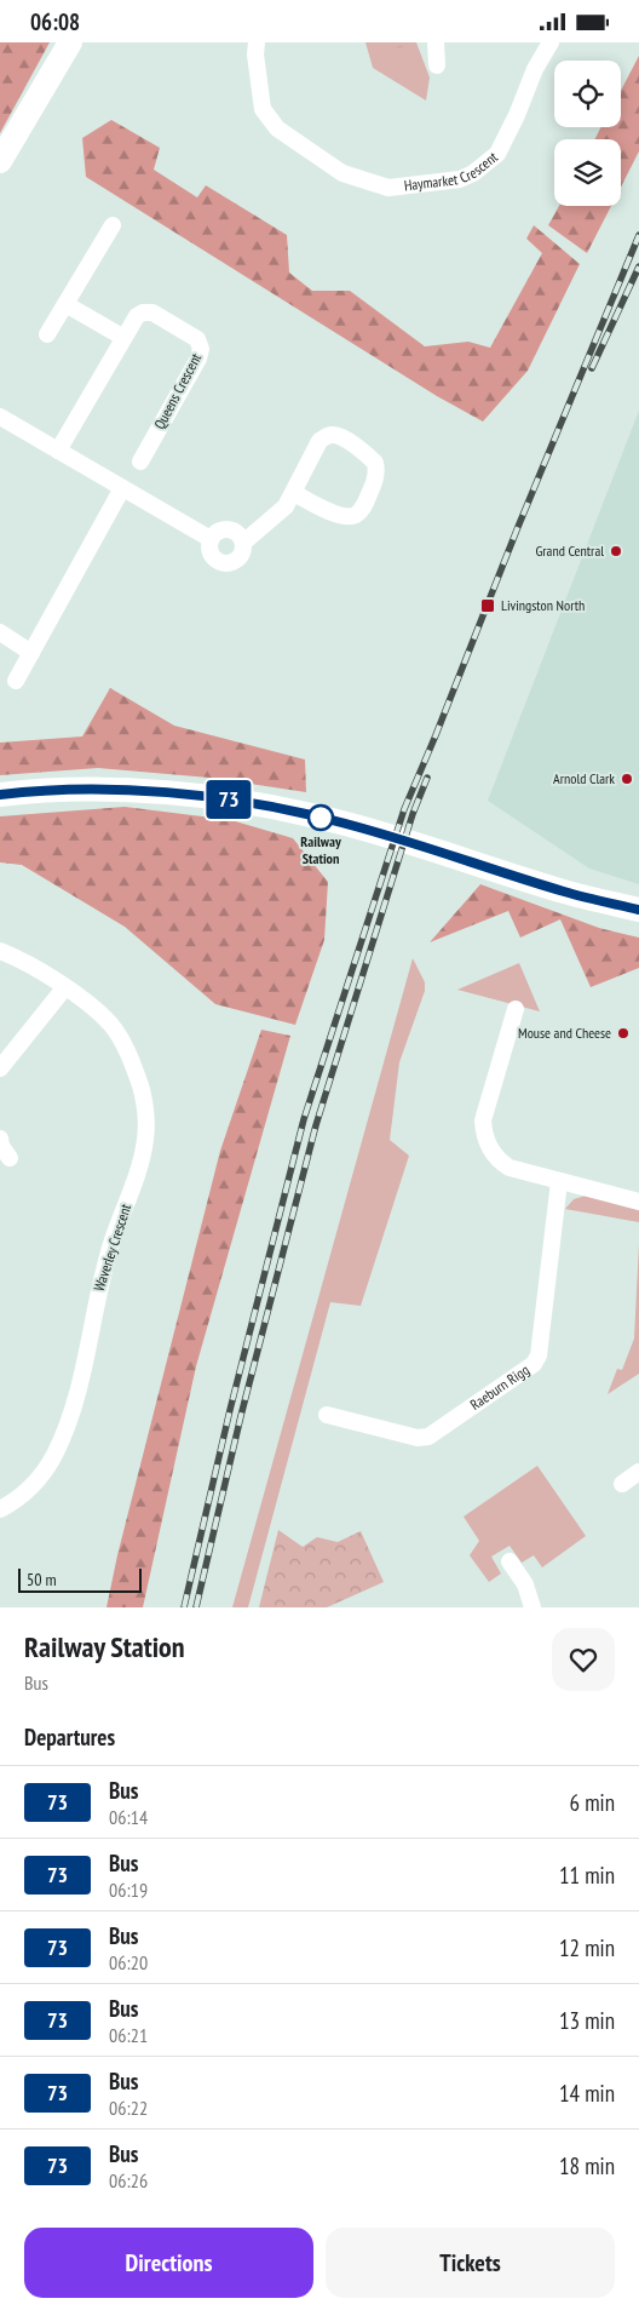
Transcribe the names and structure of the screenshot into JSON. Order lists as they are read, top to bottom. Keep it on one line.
{"streets":{"street":["Haymarket Crescent","Queens Crescent","Waverley Crescent","Raeburn Rigg"]},"places":{"other":["Grand Central","Arnold Clark","Railway Station","Mouse and Cheese"],"transit":["Livingston North"]},"lines":["bus line 73"],"scale_bar":"50 m","page":{"status":"06:08","on_map":"73","scale":"50 m","heading":[["Railway Station","Bus"],"Departures"],"list":[{"mark":"73","name":"Bus","note":"06:14","value":"6 min"},{"mark":"73","name":"Bus","note":"06:19","value":"11 min"},{"mark":"73","name":"Bus","note":"06:20","value":"12 min"},{"mark":"73","name":"Bus","note":"06:21","value":"13 min"},{"mark":"73","name":"Bus","note":"06:22","value":"14 min"},{"mark":"73","name":"Bus","note":"06:26","value":"18 min"}],"buttons":["Directions","Tickets"]}}
